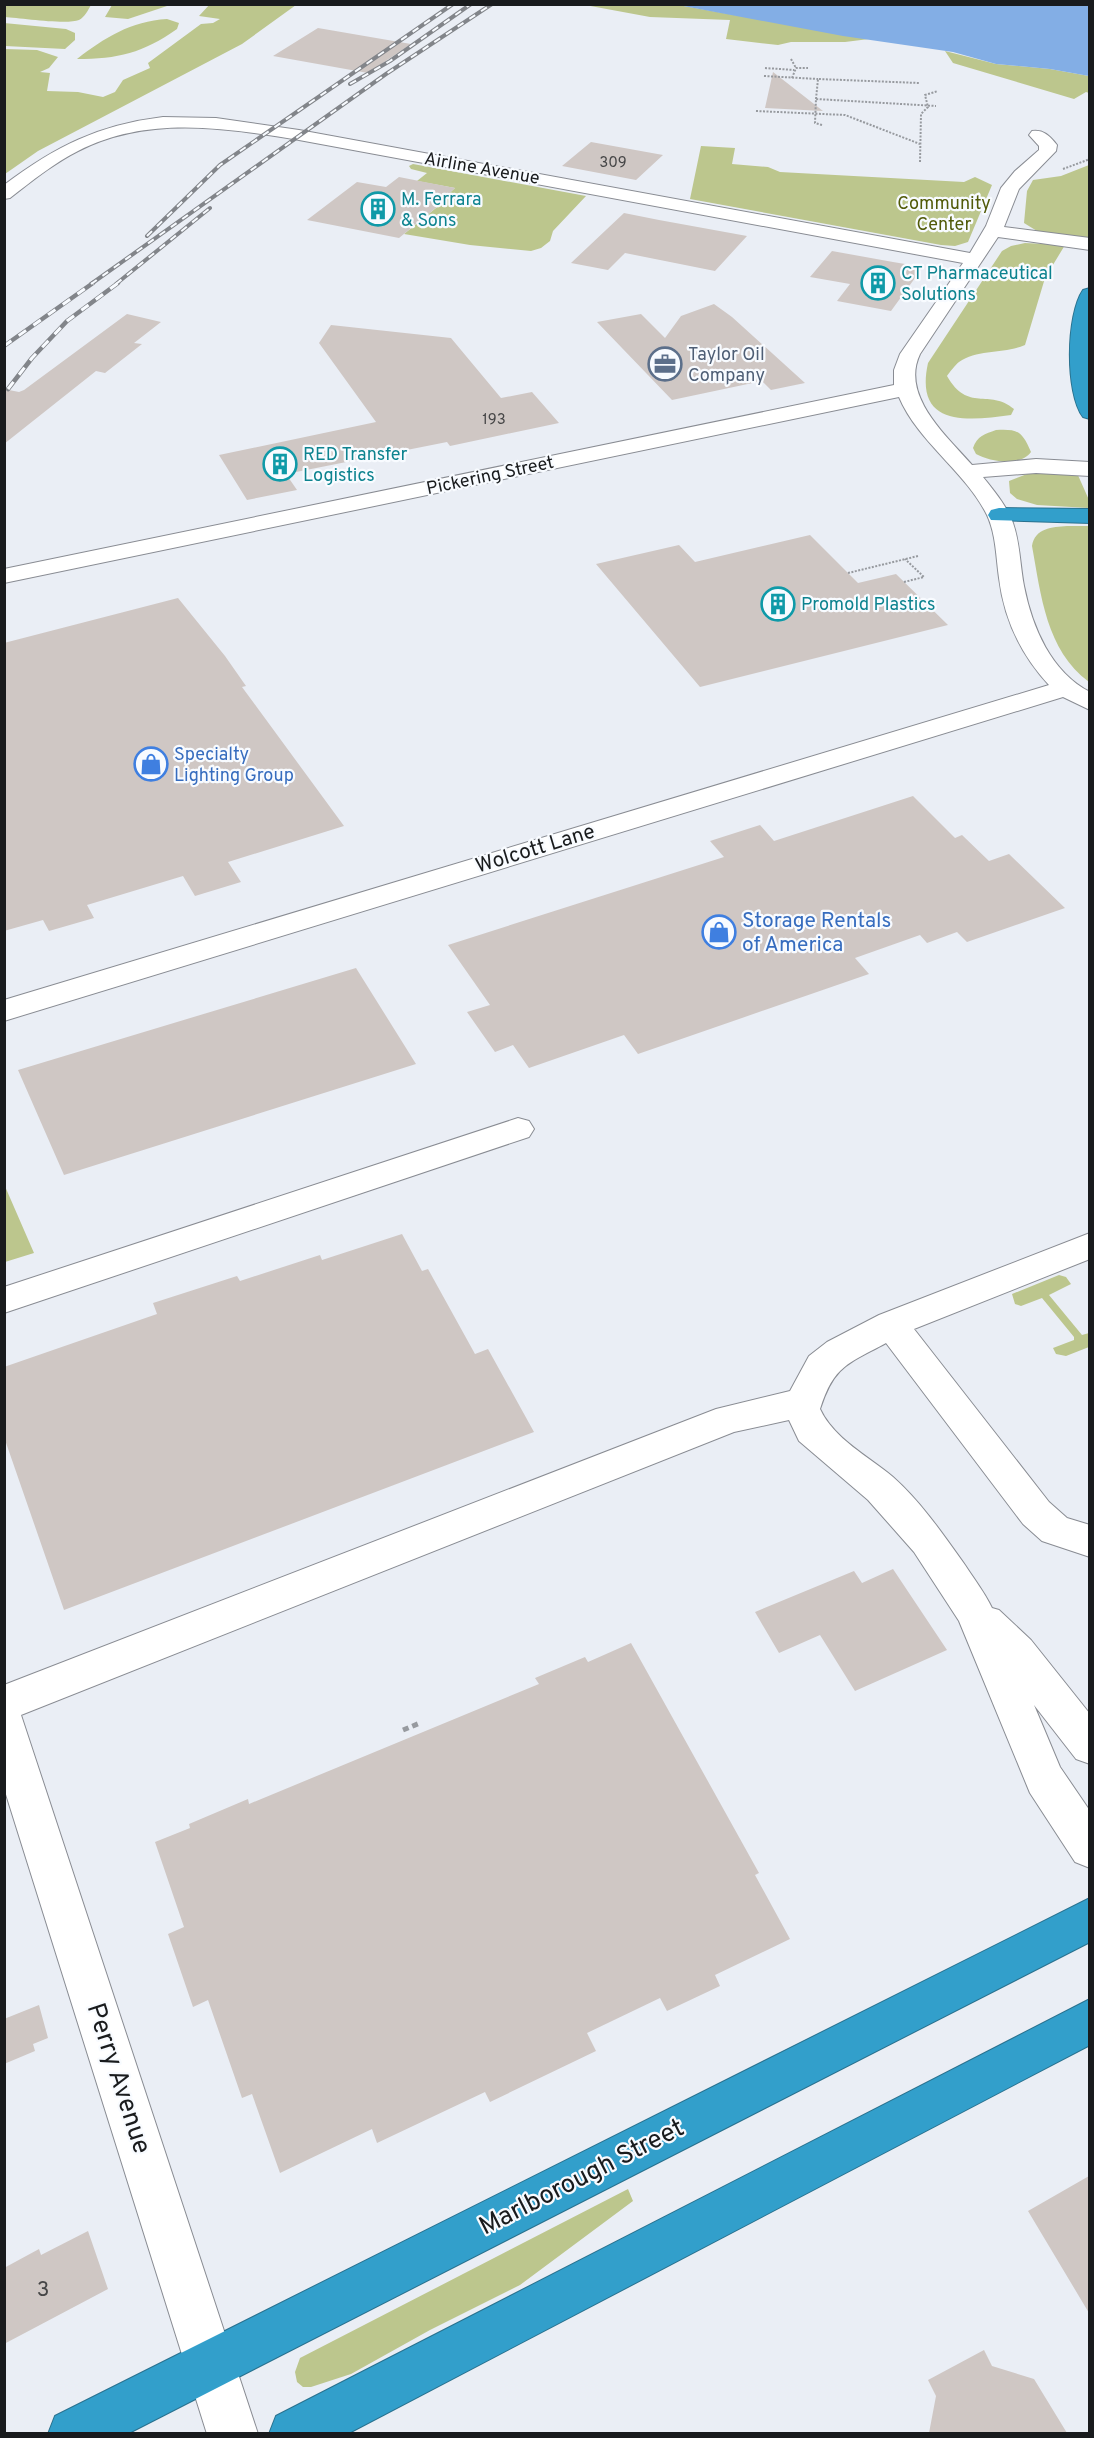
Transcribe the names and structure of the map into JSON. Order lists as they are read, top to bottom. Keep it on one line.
{"streets":{"highway":["Marlborough Street"],"street":["Airline Avenue","Pickering Street","Wolcott Lane","Perry Avenue"]},"crossings":[["Perry Avenue","Marlborough Street"]],"parks":["Community Center"],"places":{"building":["M. Ferrara & Sons","CT Pharmaceutical Solutions","RED Transfer Logistics","Promold Plastics"],"office":["Taylor Oil Company"],"shop":["Specialty Lighting Group","Storage Rentals of America"]},"house_numbers":["309","193","3"]}
